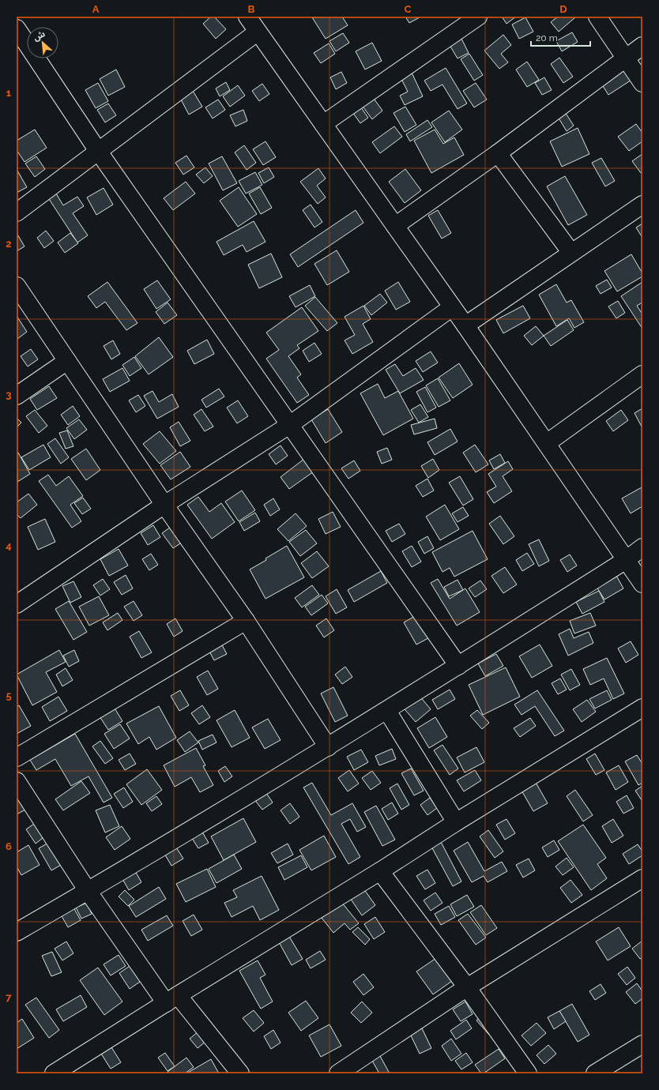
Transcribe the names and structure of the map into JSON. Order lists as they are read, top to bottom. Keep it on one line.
{"scale_bar":"20 m","north":"top left","grid":{"columns":["A","B","C","D"],"rows":["1","2","3","4","5","6","7"]}}
